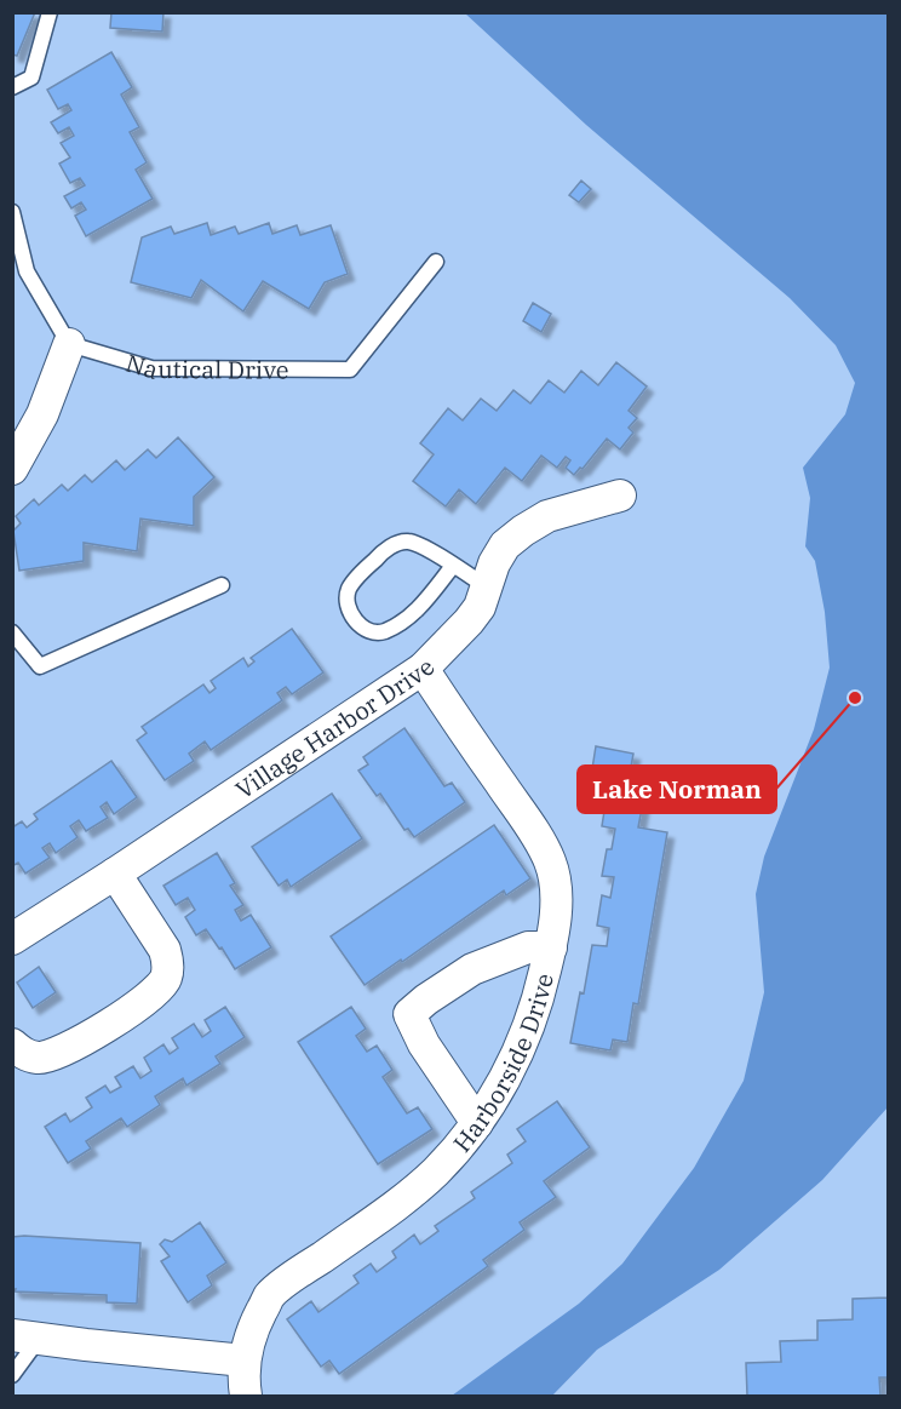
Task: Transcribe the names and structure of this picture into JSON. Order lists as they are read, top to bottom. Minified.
{"streets":{"street":["Village Harbor Drive","Harborside Drive"],"lane":["Nautical Drive"]},"crossings":[["Village Harbor Drive","Harborside Drive"]],"places":["Lake Norman"]}
